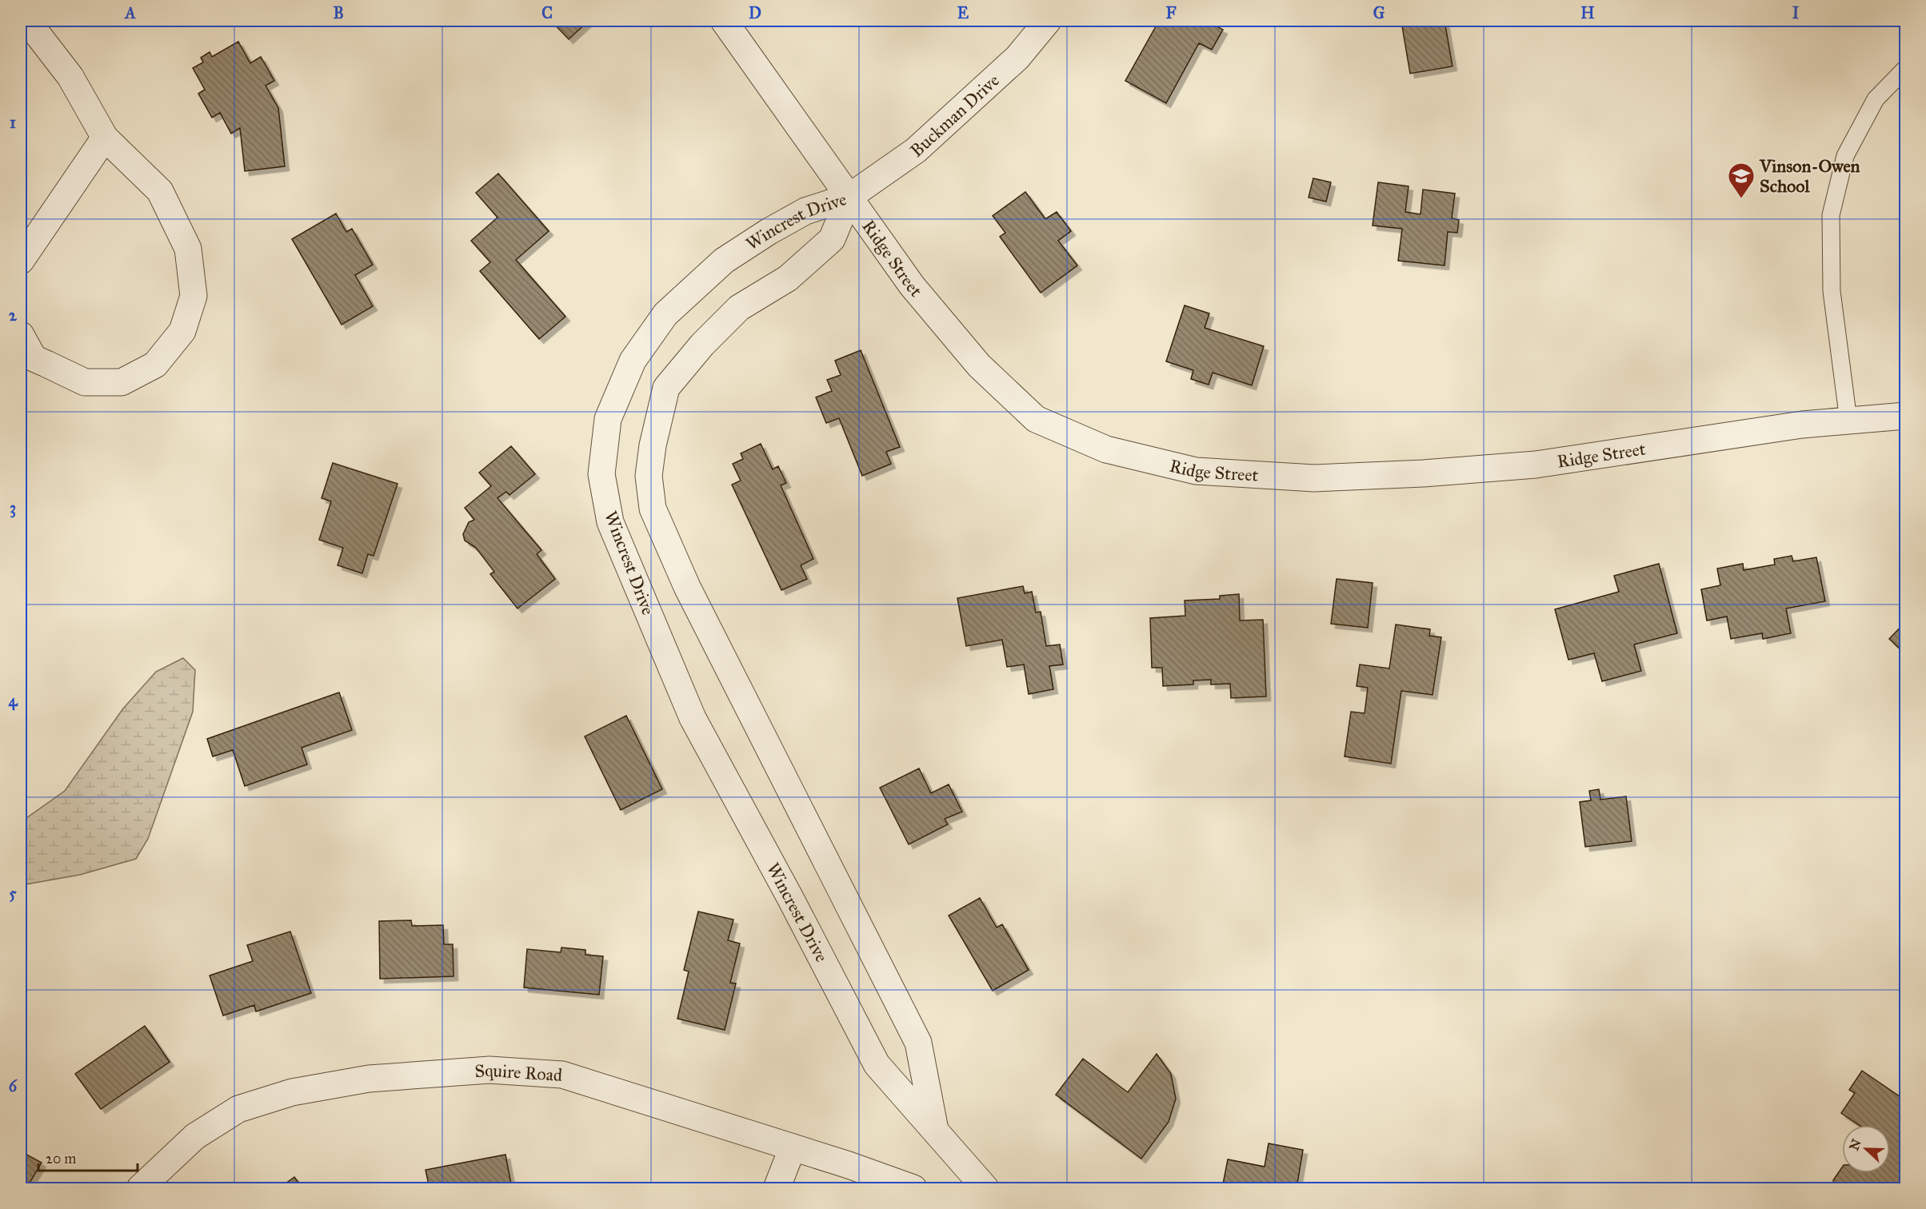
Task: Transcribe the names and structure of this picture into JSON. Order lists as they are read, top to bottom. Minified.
{"streets":{"street":["Buckman Drive","Wincrest Drive","Ridge Street","Squire Road"]},"crossings":[["Buckman Drive","Wincrest Drive"],["Buckman Drive","Ridge Street"],["Wincrest Drive","Ridge Street"]],"places":{"school or university":["Vinson-Owen School"]},"scale_bar":"20 m","north":"left","grid":{"columns":["A","B","C","D","E","F","G","H","I"],"rows":["1","2","3","4","5","6"]}}
